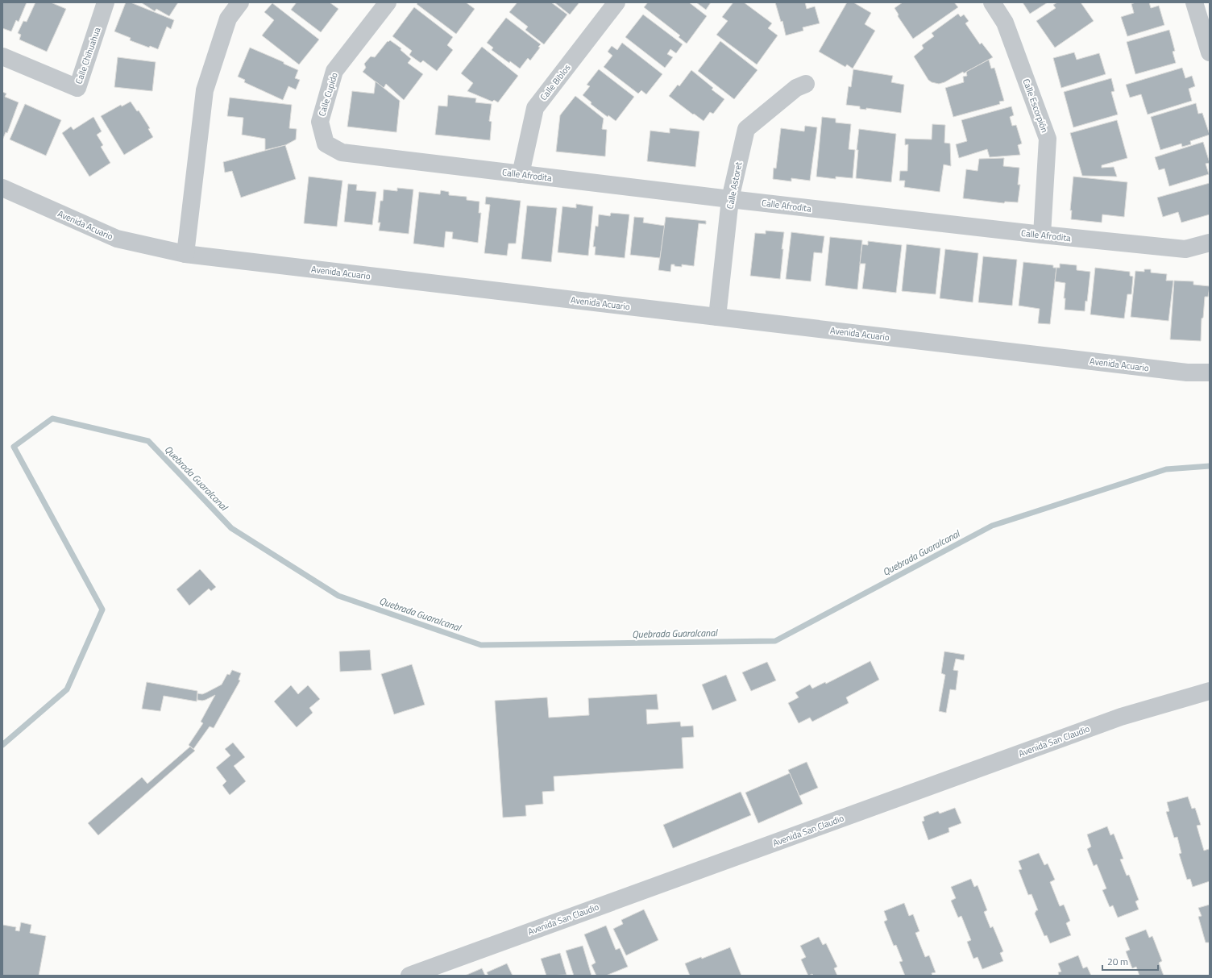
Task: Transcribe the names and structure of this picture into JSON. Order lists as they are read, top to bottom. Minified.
{"streets":{"street":["Calle Chihuahua","Calle Biblos","Calle Cupido","Calle Escorpión","Calle Afrodita","Calle Astoret","Avenida Acuario","Avenida San Claudio"]},"crossings":[["Calle Biblos","Calle Afrodita"],["Calle Cupido","Calle Afrodita"],["Calle Escorpión","Calle Afrodita"],["Calle Afrodita","Calle Astoret"],["Calle Astoret","Avenida Acuario"]],"water":["Quebrada Guaralcanal"],"scale_bar":"20 m"}
